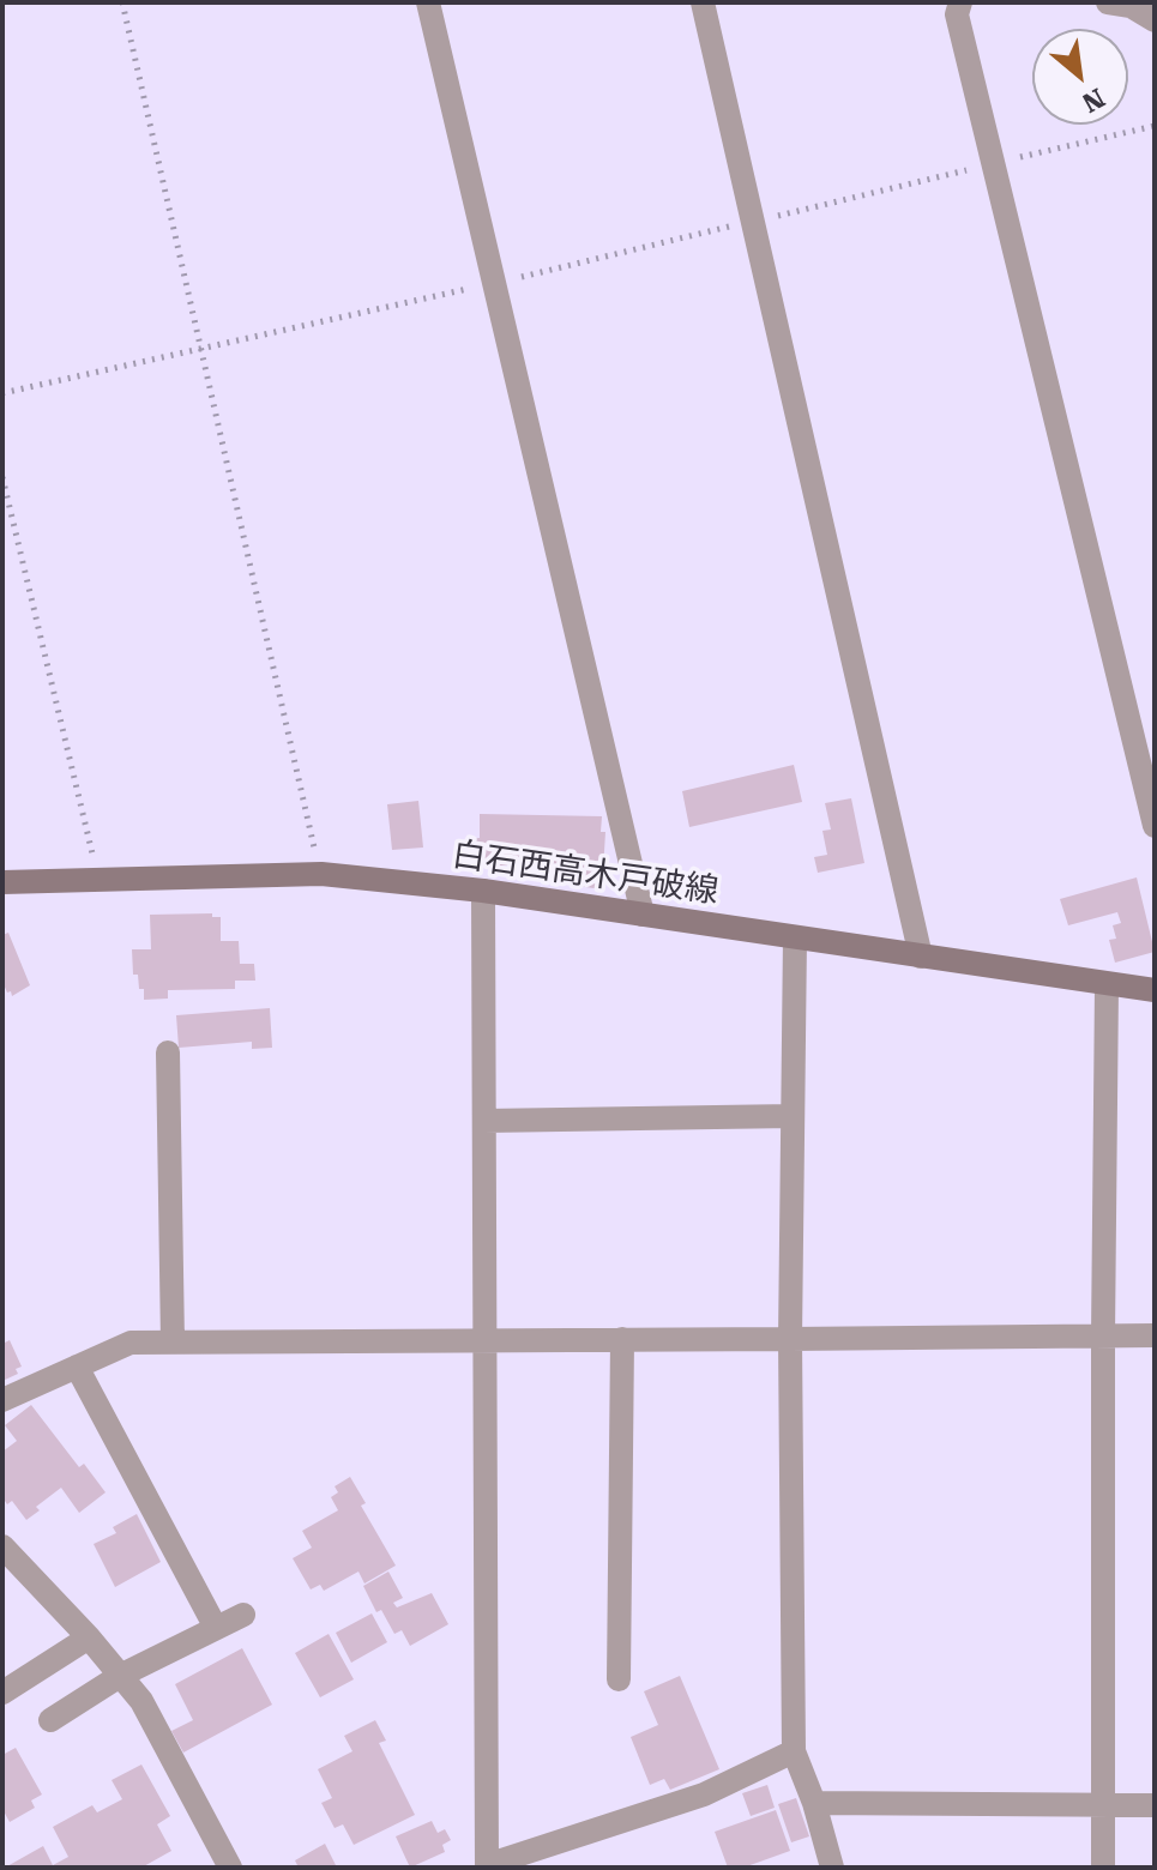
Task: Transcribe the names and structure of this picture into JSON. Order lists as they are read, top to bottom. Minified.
{"streets":{"main road":["白石西高木戸破線"]},"north":"bottom right"}
